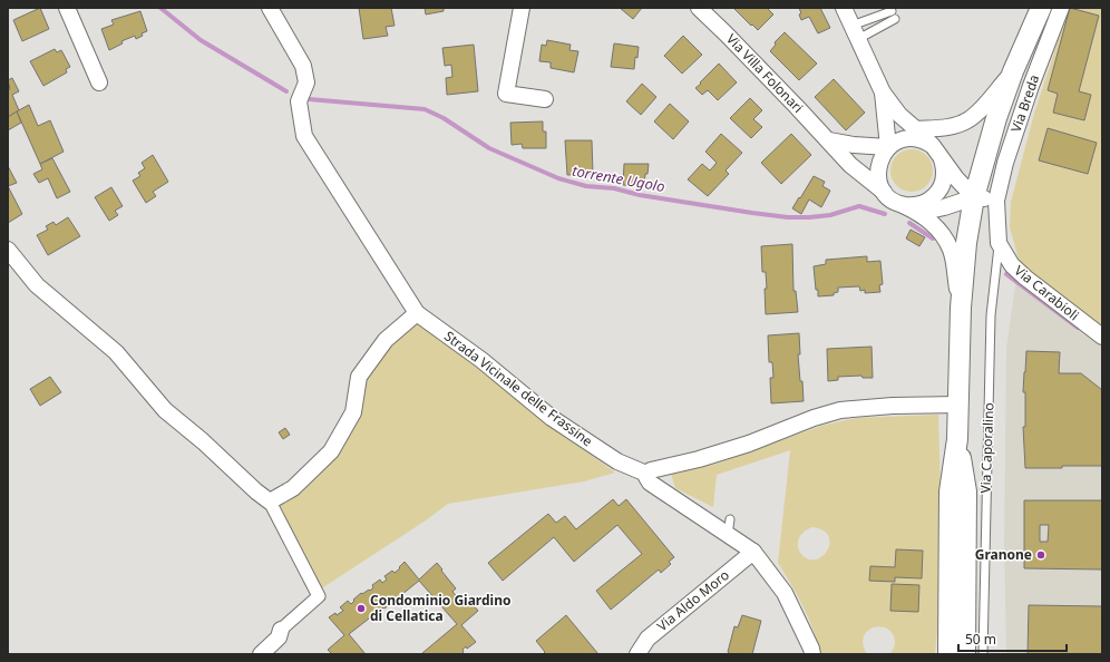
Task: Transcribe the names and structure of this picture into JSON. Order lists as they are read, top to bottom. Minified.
{"streets":{"street":["Via Villa Folonari","Via Breda","Via Carabioli","Strada Vicinale delle Frassine","Via Caporalino","Via Aldo Moro"]},"crossings":[["Via Breda","Via Carabioli"],["Via Breda","Via Caporalino"],["Via Carabioli","Via Caporalino"]],"water":["torrente Ugolo"],"places":["Granone","Condominio Giardino di Cellatica"],"scale_bar":"50 m"}
